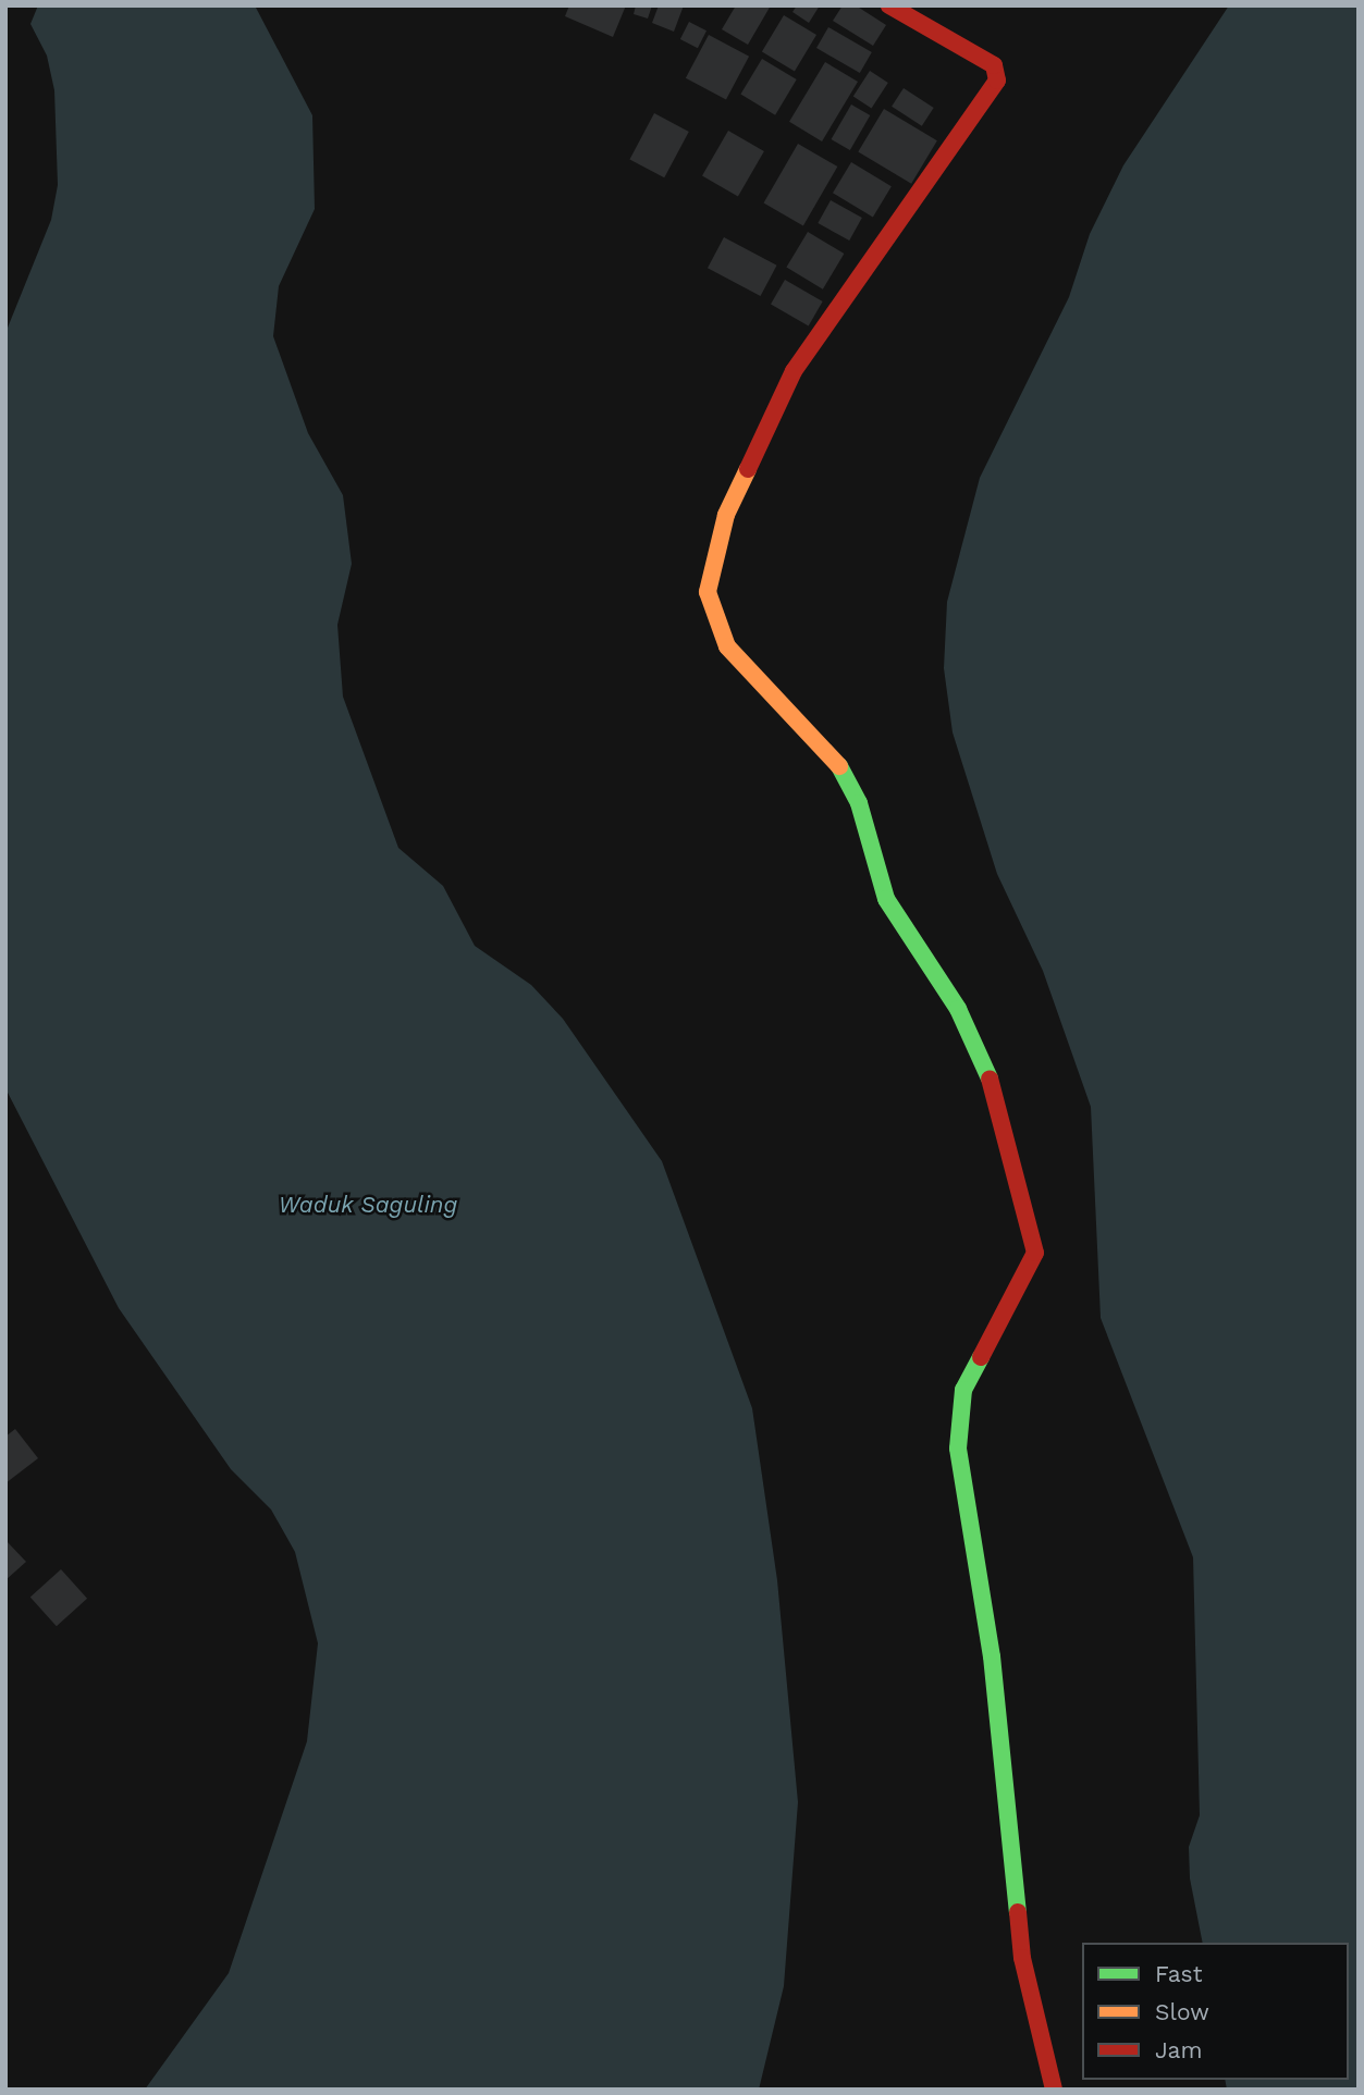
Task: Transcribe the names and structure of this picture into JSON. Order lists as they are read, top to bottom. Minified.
{"water":["Waduk Saguling"],"legend":["Fast","Slow","Jam"]}
